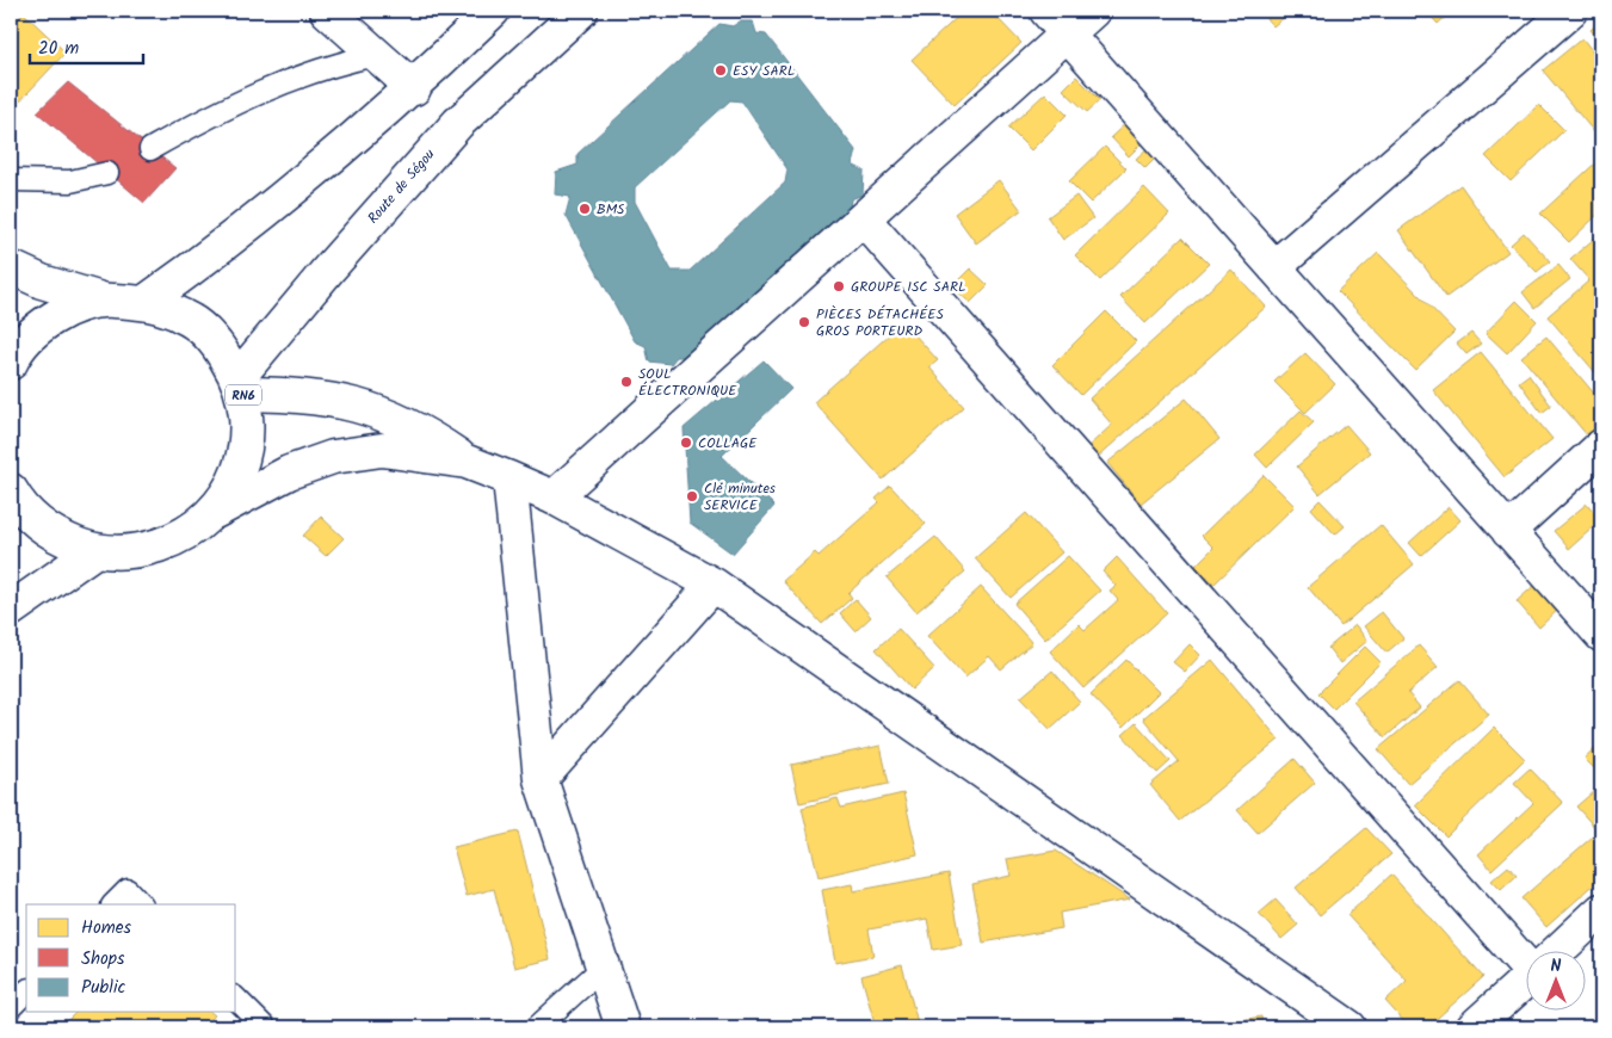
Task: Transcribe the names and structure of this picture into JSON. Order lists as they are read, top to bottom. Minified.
{"streets":{"main road":["Route de Ségou","RN6"]},"crossings":[["Route de Ségou","RN6"]],"places":["ESY SARL","BMS","GROUPE ISC SARL","PIÈCES DÉTACHÉES GROS PORTEURD","SOUL ÉLECTRONIQUE","COLLAGE","Clé minutes SERVICE"],"legend":["Homes","Shops","Public"],"scale_bar":"20 m","north":"top"}
